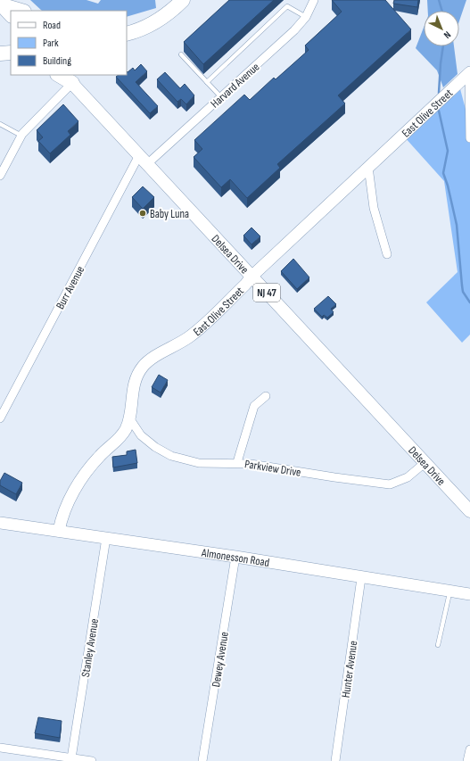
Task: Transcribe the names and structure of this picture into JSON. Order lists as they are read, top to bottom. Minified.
{"streets":{"main road":["Delsea Drive","NJ 47"],"street":["Harvard Avenue","East Olive Street","Burr Avenue","Parkview Drive","Almonesson Road","Stanley Avenue","Dewey Avenue","Hunter Avenue"]},"crossings":[["Harvard Avenue","Delsea Drive"],["Harvard Avenue","Burr Avenue"],["East Olive Street","Delsea Drive"],["East Olive Street","Parkview Drive"],["East Olive Street","Almonesson Road"],["Delsea Drive","Burr Avenue"],["Delsea Drive","Parkview Drive"],["Almonesson Road","Stanley Avenue"],["Almonesson Road","Dewey Avenue"],["Almonesson Road","Hunter Avenue"]],"places":["Baby Luna"],"legend":["Road","Park","Building"],"north":"bottom right"}
